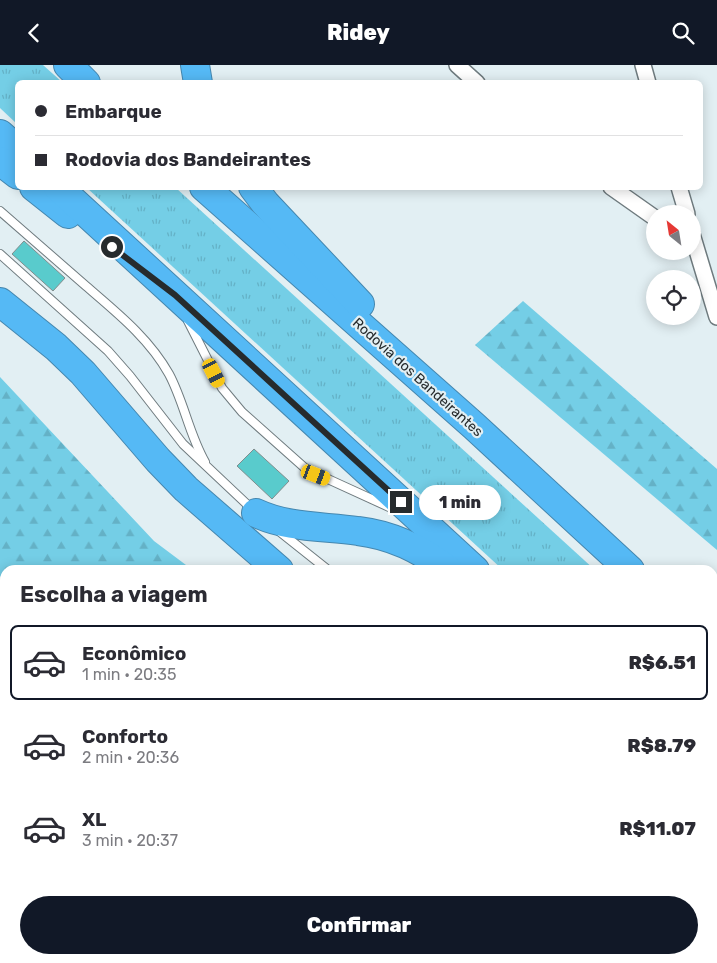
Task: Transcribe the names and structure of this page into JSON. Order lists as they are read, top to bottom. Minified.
{"streets":{"highway":["Rodovia dos Bandeirantes"]},"north":"top left","page":{"header":"Ridey","banner":["Embarque","Rodovia dos Bandeirantes"],"bubble":"1 min","heading":"Escolha a viagem","list":[{"name":"Econômico","note":"1 min · 20:35","value":"R$6.51"},{"name":"Conforto","note":"2 min · 20:36","value":"R$8.79"},{"name":"XL","note":"3 min · 20:37","value":"R$11.07"}],"buttons":"Confirmar"}}
